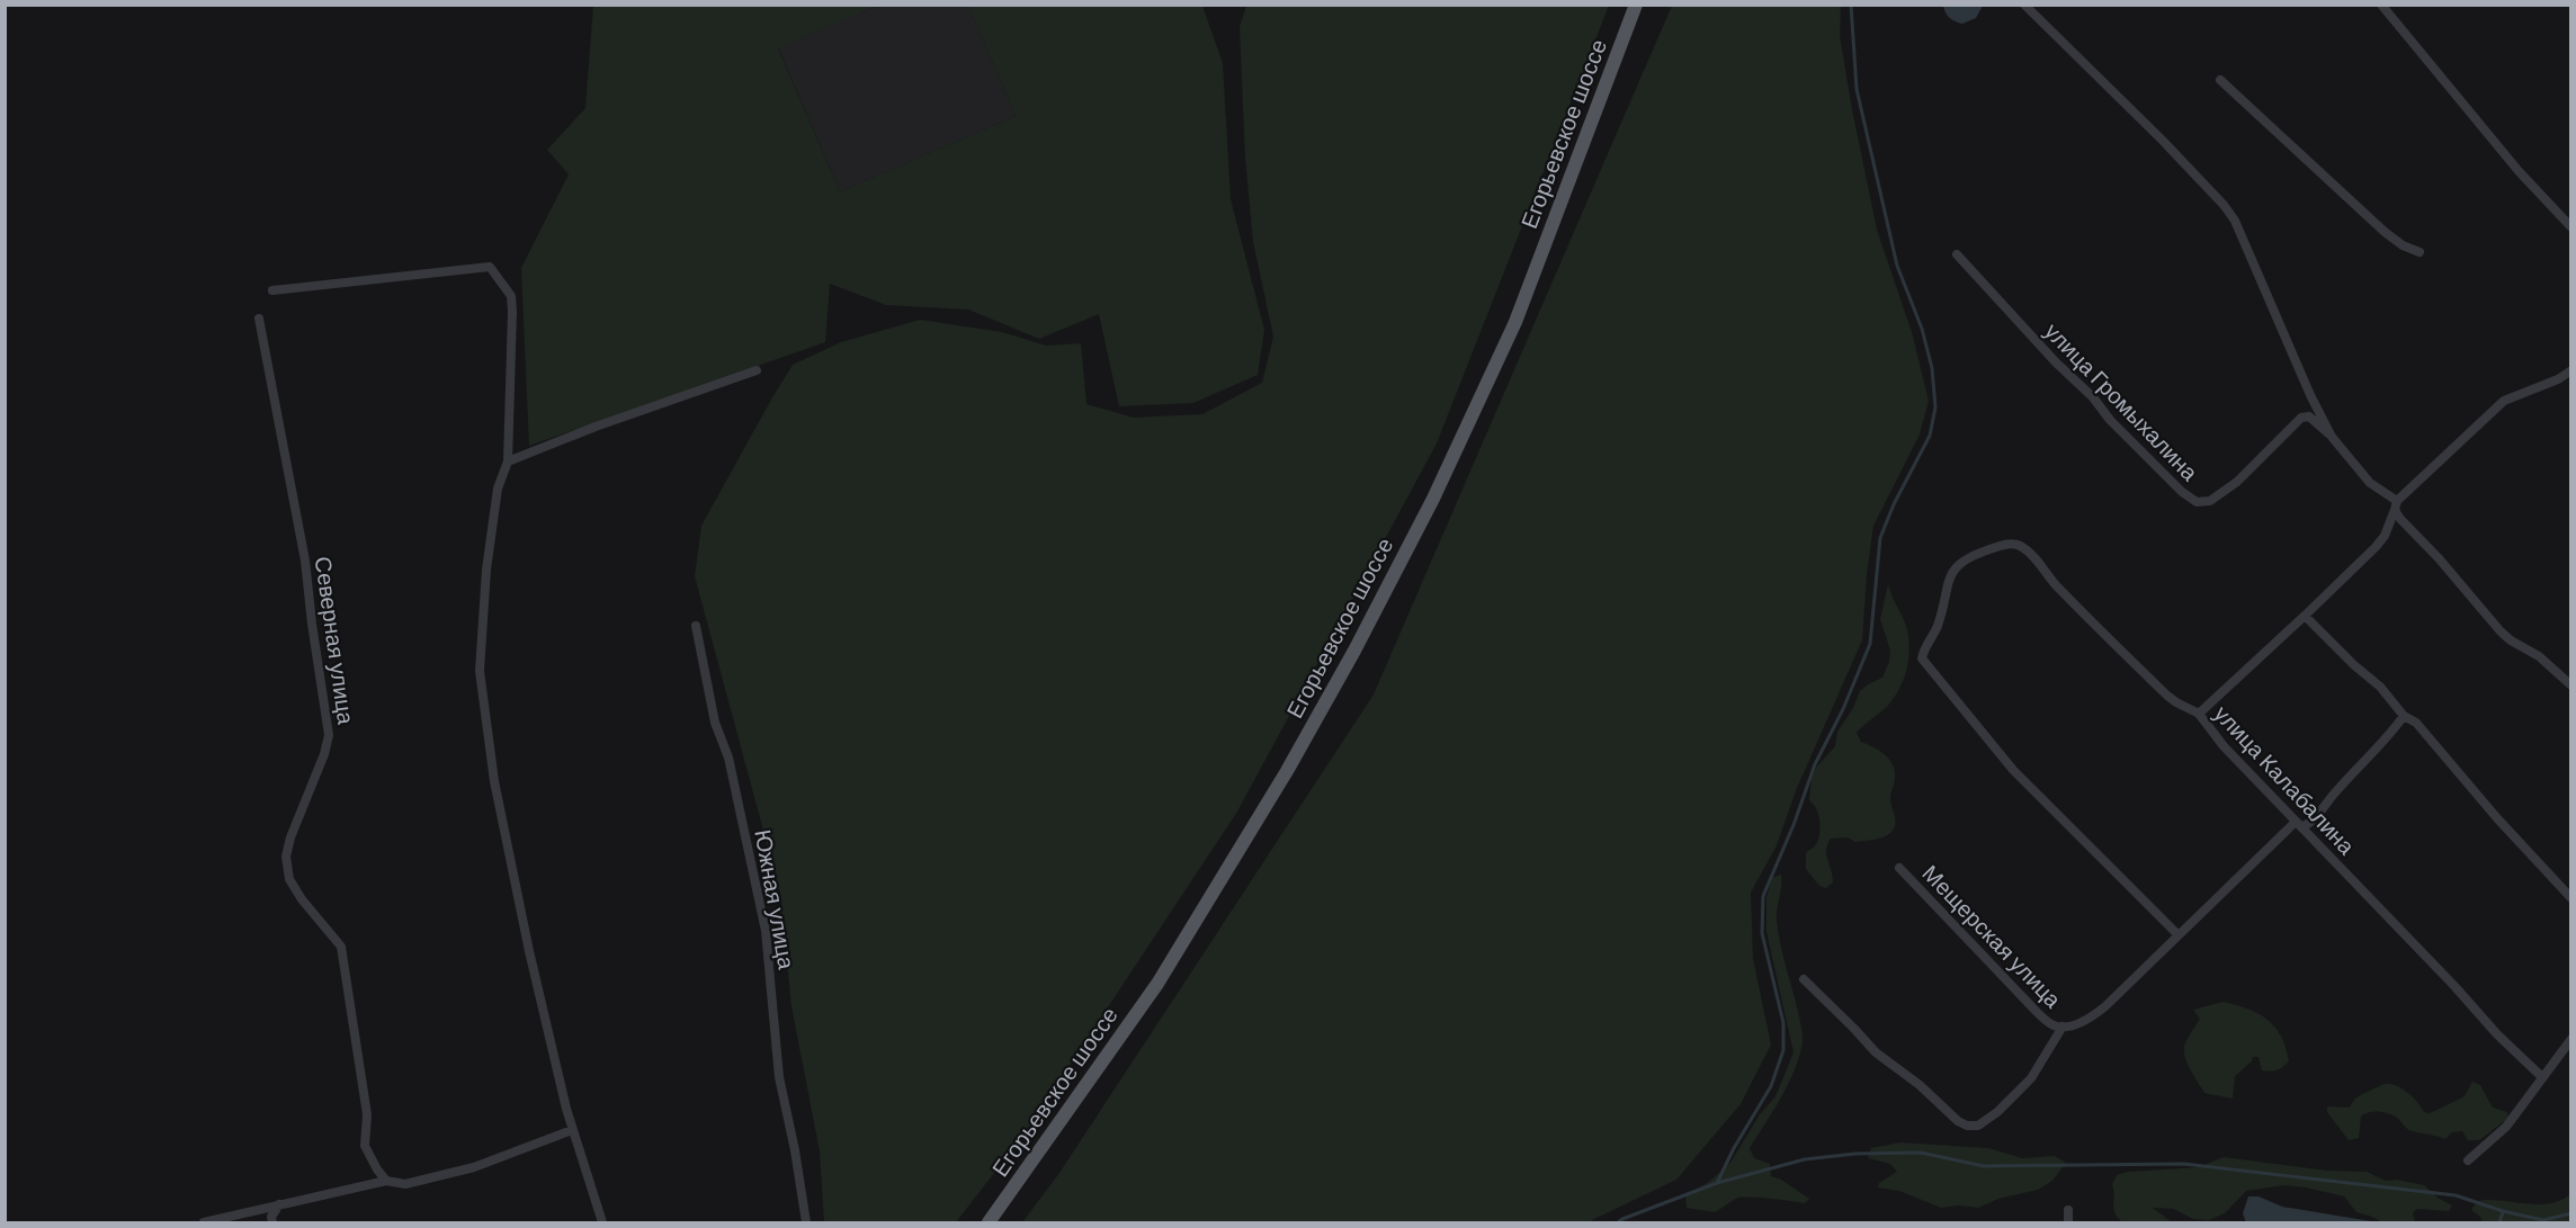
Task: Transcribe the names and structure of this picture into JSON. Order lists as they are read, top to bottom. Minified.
{"streets":{"main road":["Егорьевское шоссе"],"street":["улица Громыхалина","Северная улица","улица Калабалина","Южная улица","Мещерская улица"]}}
